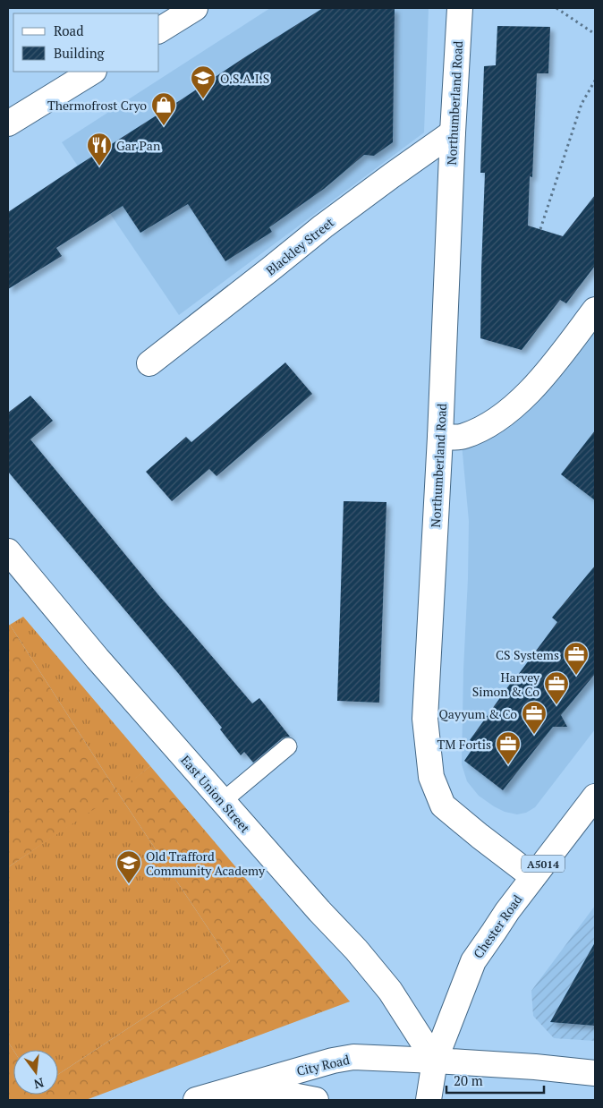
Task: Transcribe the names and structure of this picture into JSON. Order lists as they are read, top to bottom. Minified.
{"streets":{"street":["Northumberland Road","Blackley Street","East Union Street","A5014","Chester Road","City Road"]},"crossings":[["Northumberland Road","Blackley Street"],["Northumberland Road","Chester Road"],["East Union Street","Chester Road"],["East Union Street","City Road"],["Chester Road","City Road"]],"places":{"school or university":["O.S.A.I.S","Old Trafford Community Academy"],"shop":["Thermofrost Cryo"],"restaurant":["Gar Pan"],"office":["CS Systems","Harvey Simon & Co","Qayyum & Co","TM Fortis"]},"legend":["Road","Building"],"scale_bar":"20 m","north":"bottom"}
